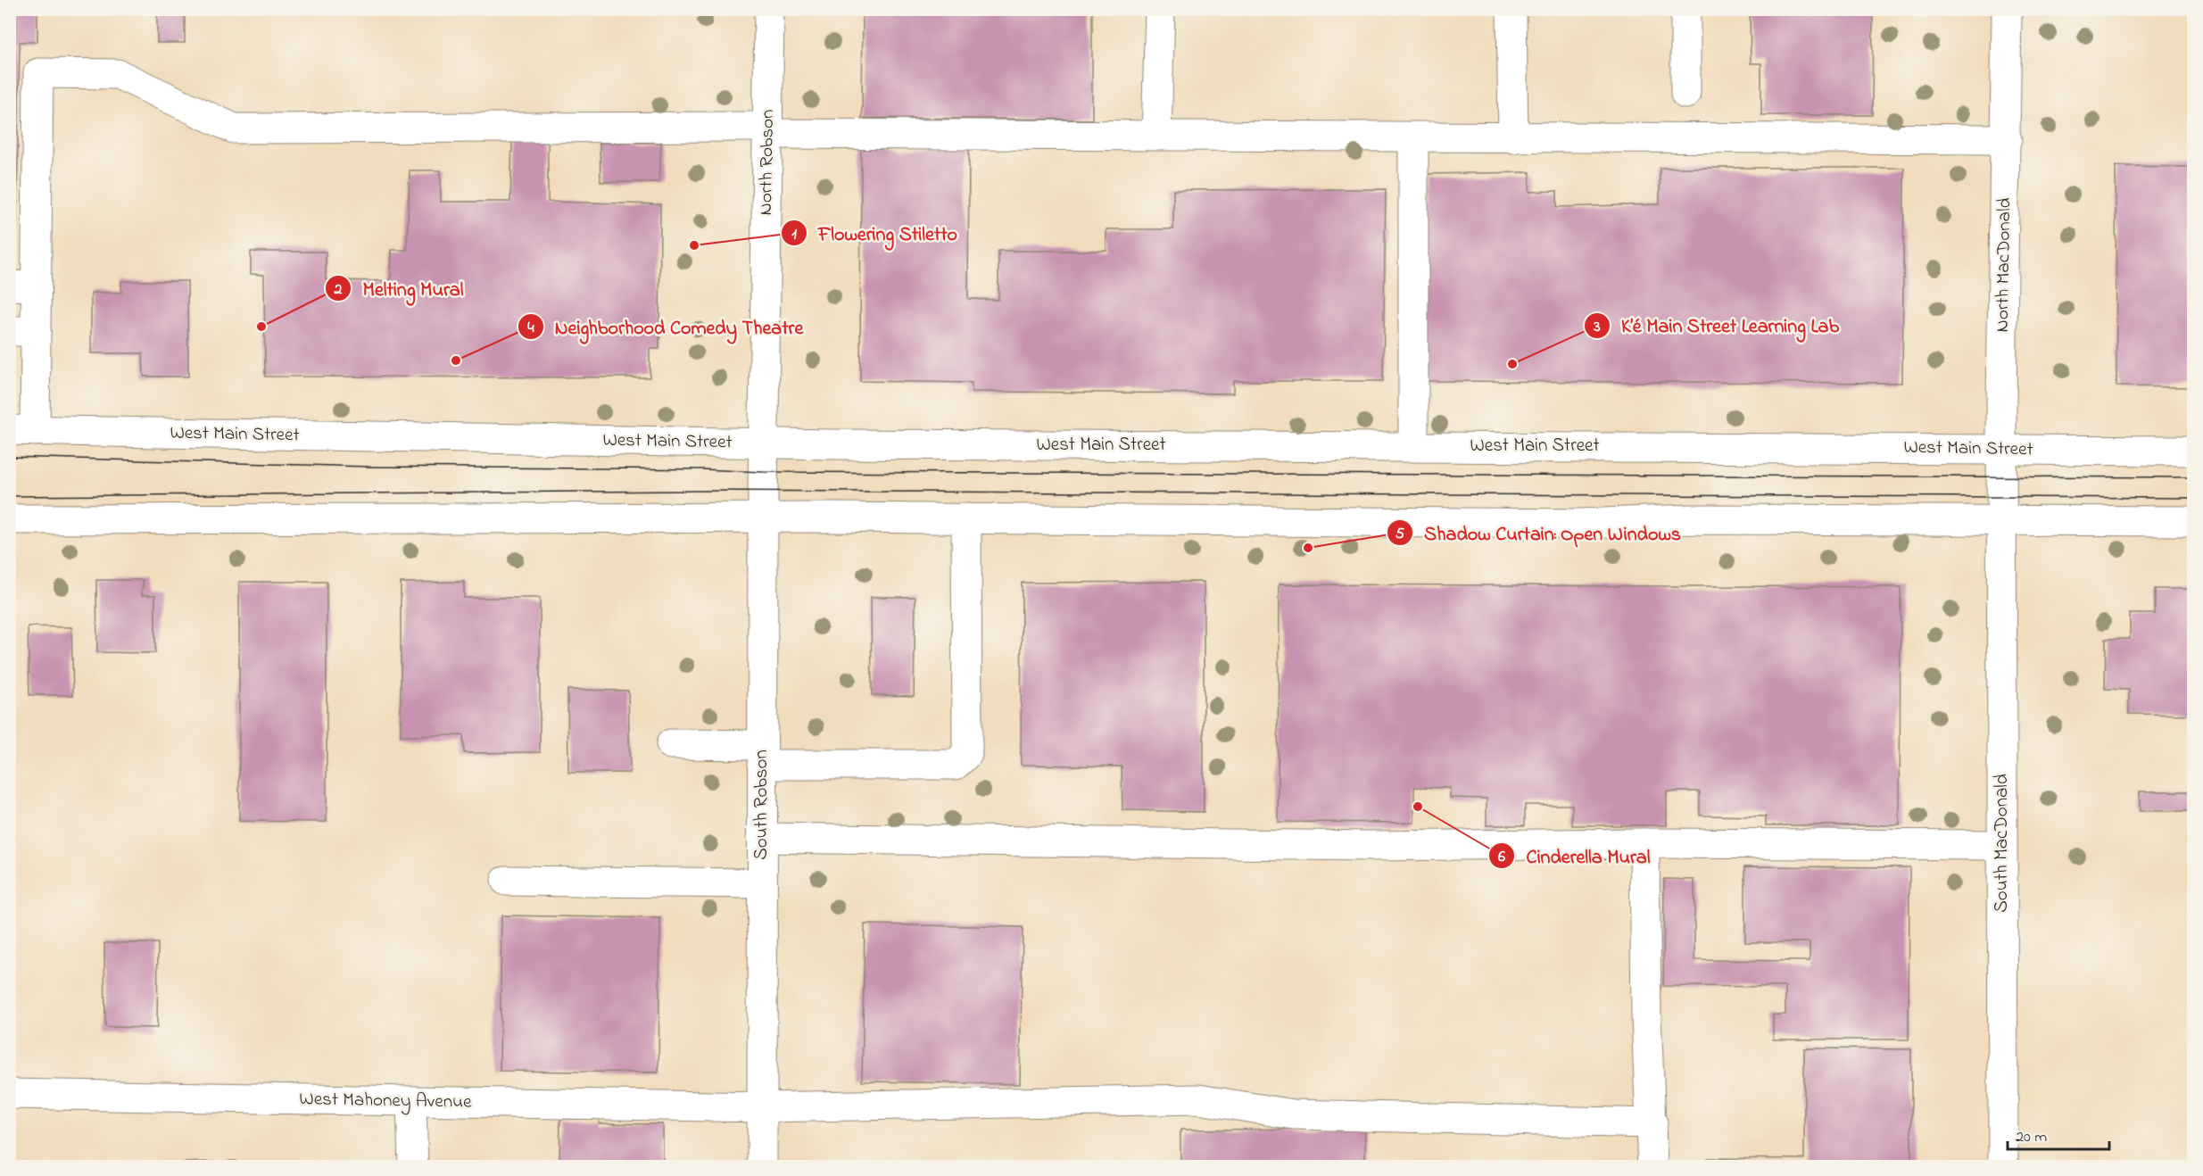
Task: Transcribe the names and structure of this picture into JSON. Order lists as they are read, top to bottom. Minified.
{"streets":{"main road":["North Robson","North MacDonald","West Main Street","South Robson","South MacDonald","West Mahoney Avenue"]},"crossings":[["North Robson","West Main Street"],["North Robson","South Robson"],["North MacDonald","West Main Street"],["North MacDonald","South MacDonald"],["West Main Street","South Robson"],["South Robson","West Mahoney Avenue"]],"places":["Flowering Stiletto","Melting Mural","Neighborhood Comedy Theatre","K’é Main Street Learning Lab","Shadow Curtain: Open Windows","Cinderella Mural"],"scale_bar":"20 m"}
